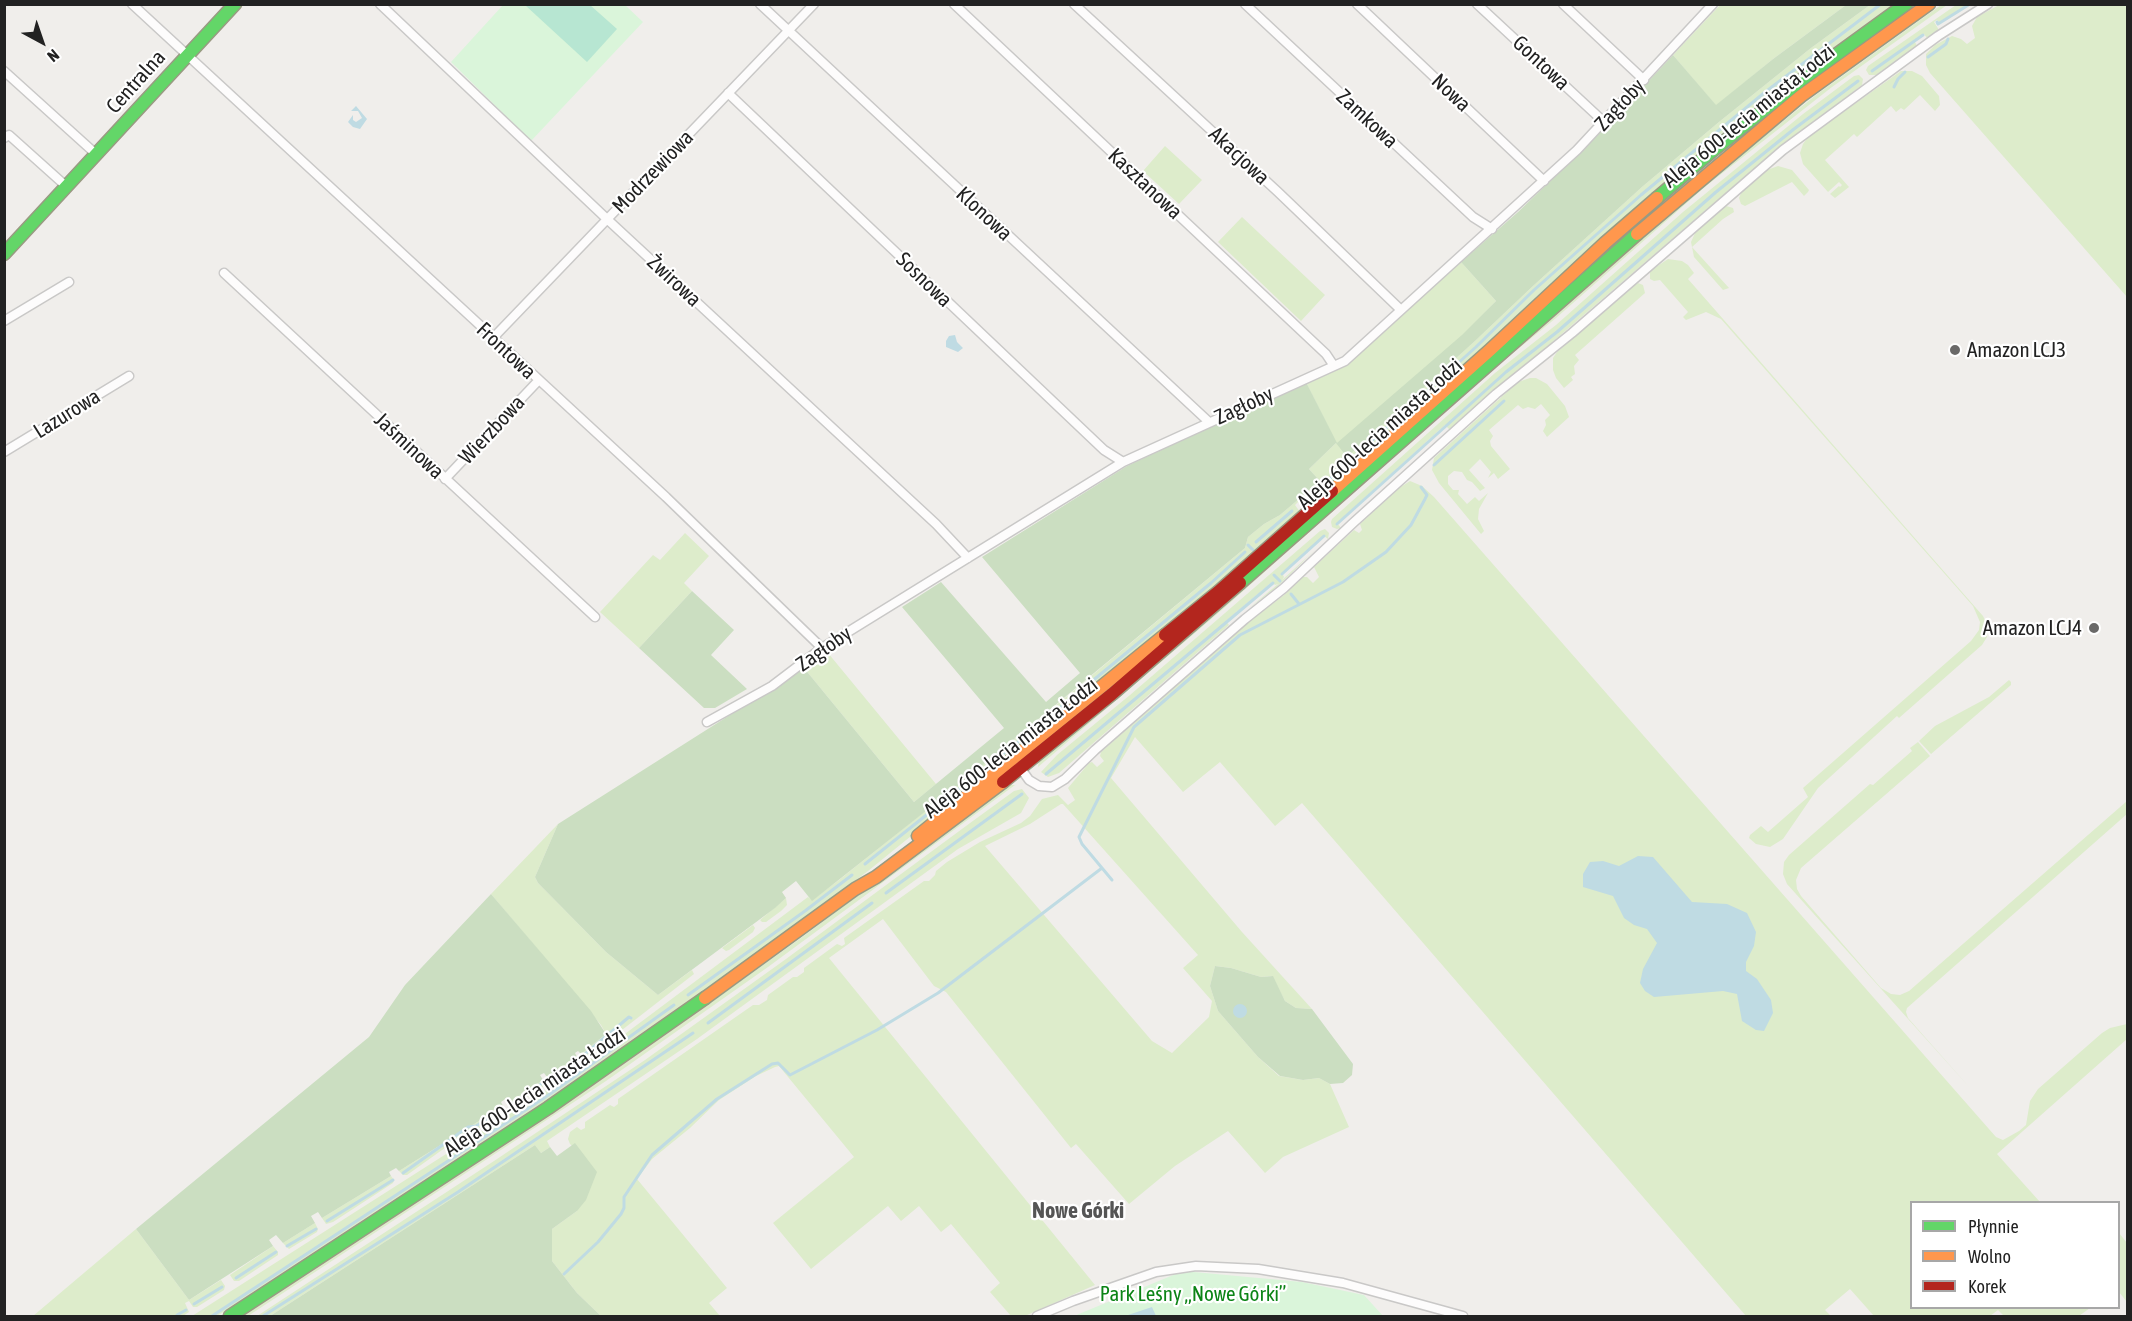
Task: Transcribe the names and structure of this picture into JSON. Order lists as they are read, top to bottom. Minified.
{"streets":{"main road":["Centralna","Aleja 600-lecia miasta Łodzi"],"street":["Gontowa","Nowa","Zagłoby","Zamkowa","Akacjowa","Modrzewiowa","Kasztanowa","Klonowa","Sosnowa","Żwirowa","Frontowa","Lazurowa","Wierzbowa","Jaśminowa"]},"crossings":[["Gontowa","Zagłoby"],["Centralna","Frontowa"],["Nowa","Zagłoby"],["Zagłoby","Zamkowa"],["Zagłoby","Akacjowa"],["Zagłoby","Kasztanowa"],["Zagłoby","Klonowa"],["Zagłoby","Sosnowa"],["Zagłoby","Żwirowa"],["Zagłoby","Frontowa"],["Modrzewiowa","Klonowa"],["Modrzewiowa","Sosnowa"],["Modrzewiowa","Żwirowa"],["Modrzewiowa","Frontowa"],["Frontowa","Wierzbowa"],["Wierzbowa","Jaśminowa"]],"districts":["Nowe Górki"],"parks":["Park Leśny „Nowe Górki”"],"places":["Amazon LCJ3","Amazon LCJ4"],"legend":["Płynnie","Wolno","Korek"],"north":"bottom right"}
